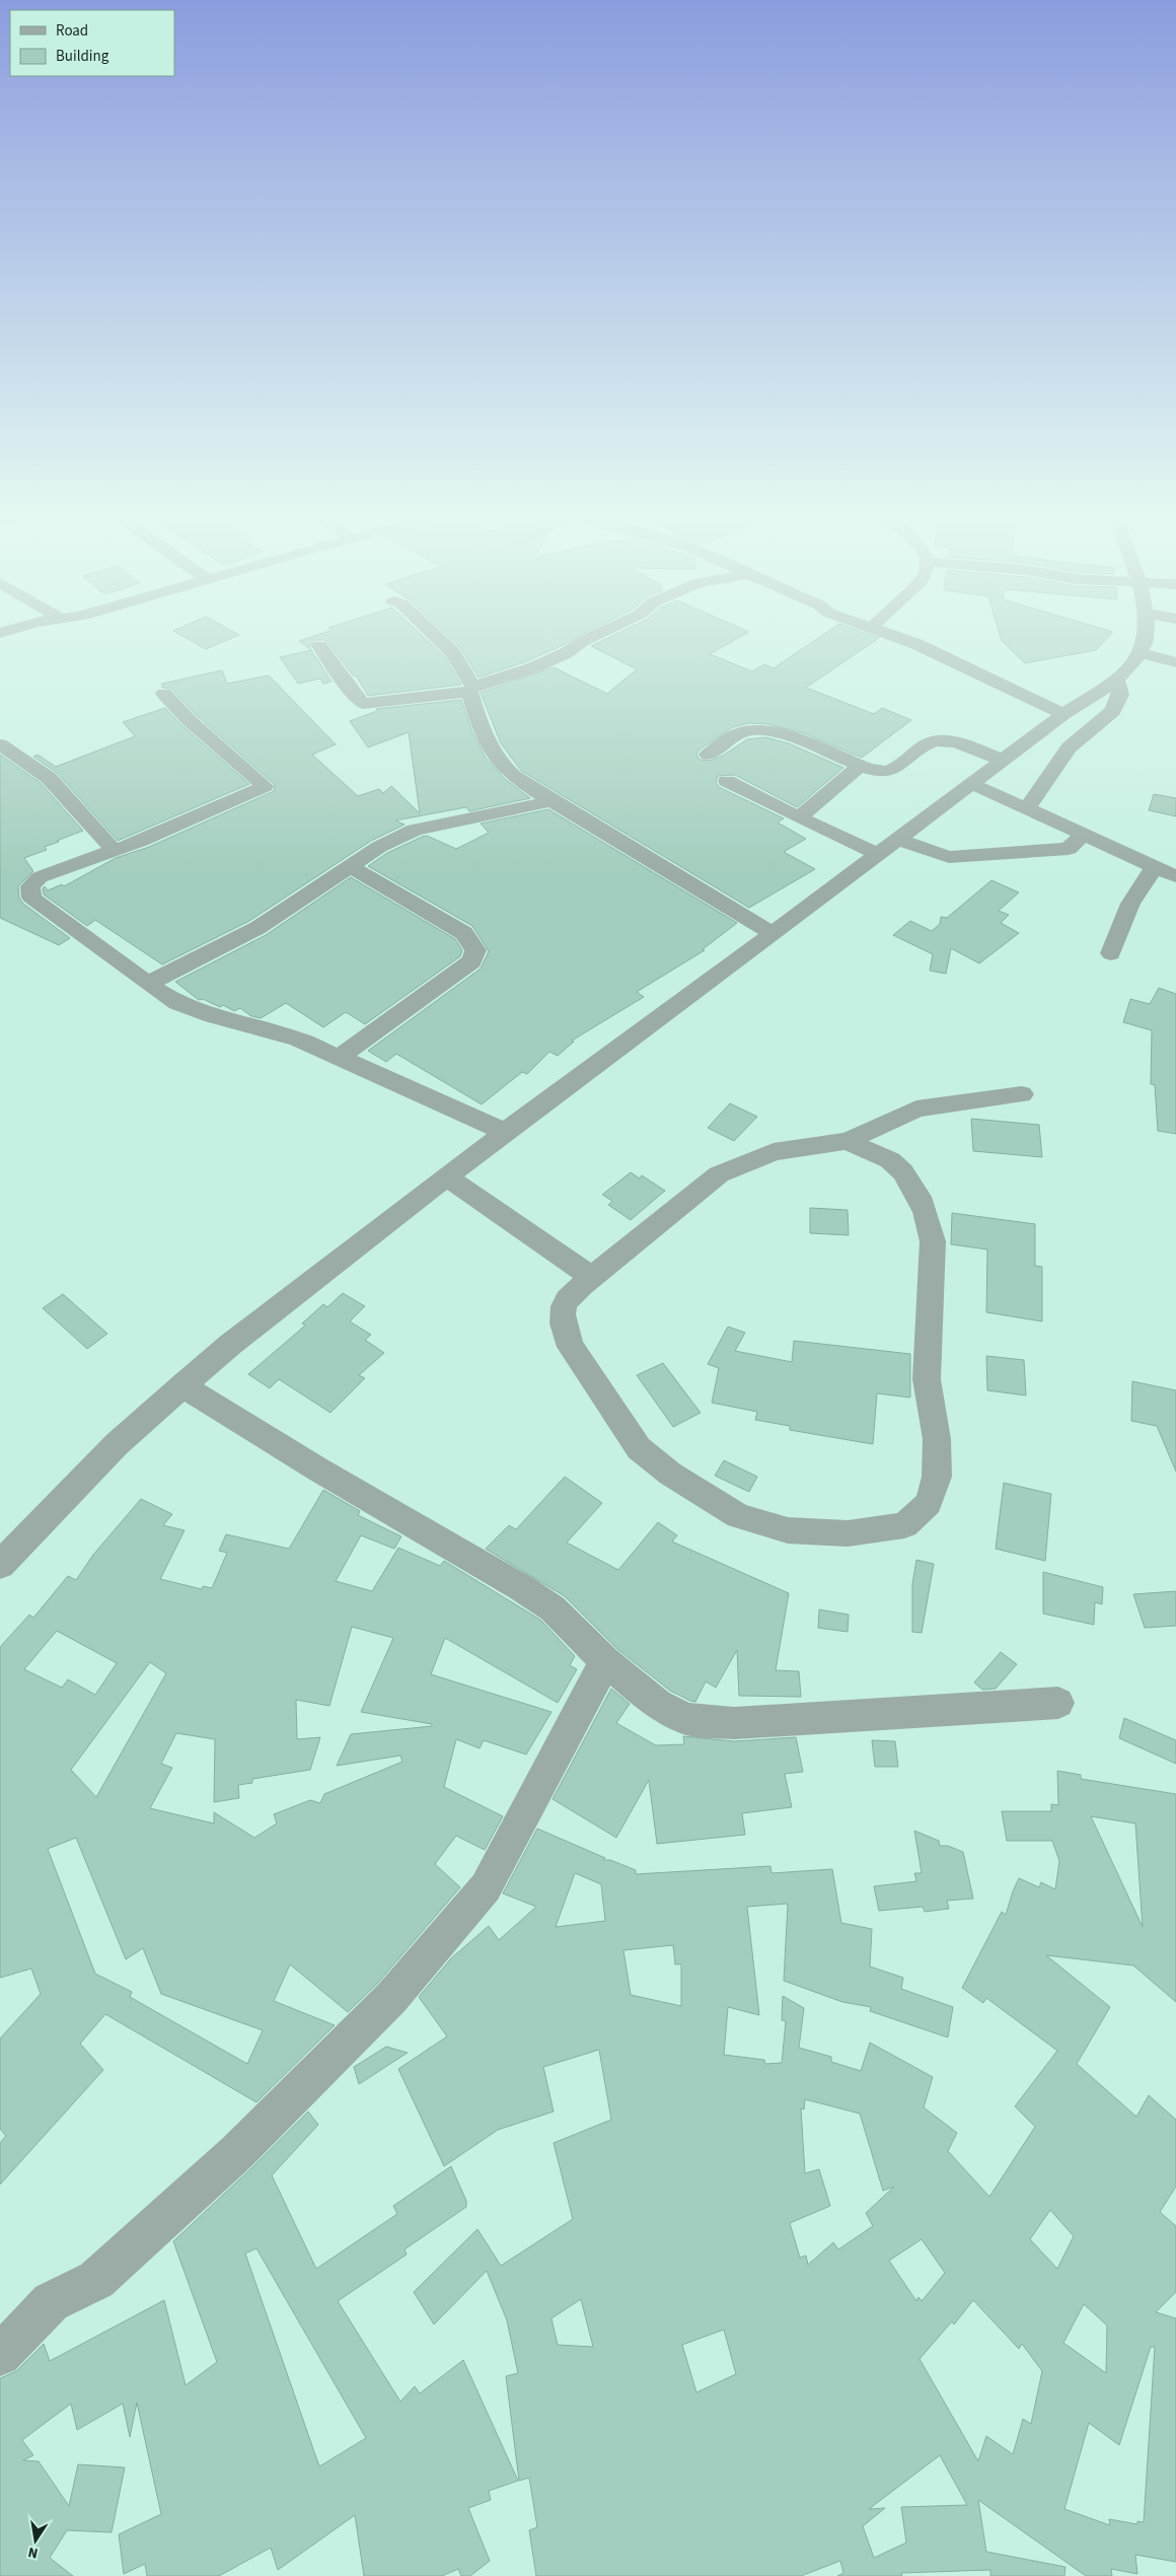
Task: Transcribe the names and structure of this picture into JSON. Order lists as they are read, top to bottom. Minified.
{"legend":["Road","Building"],"north":"bottom"}
